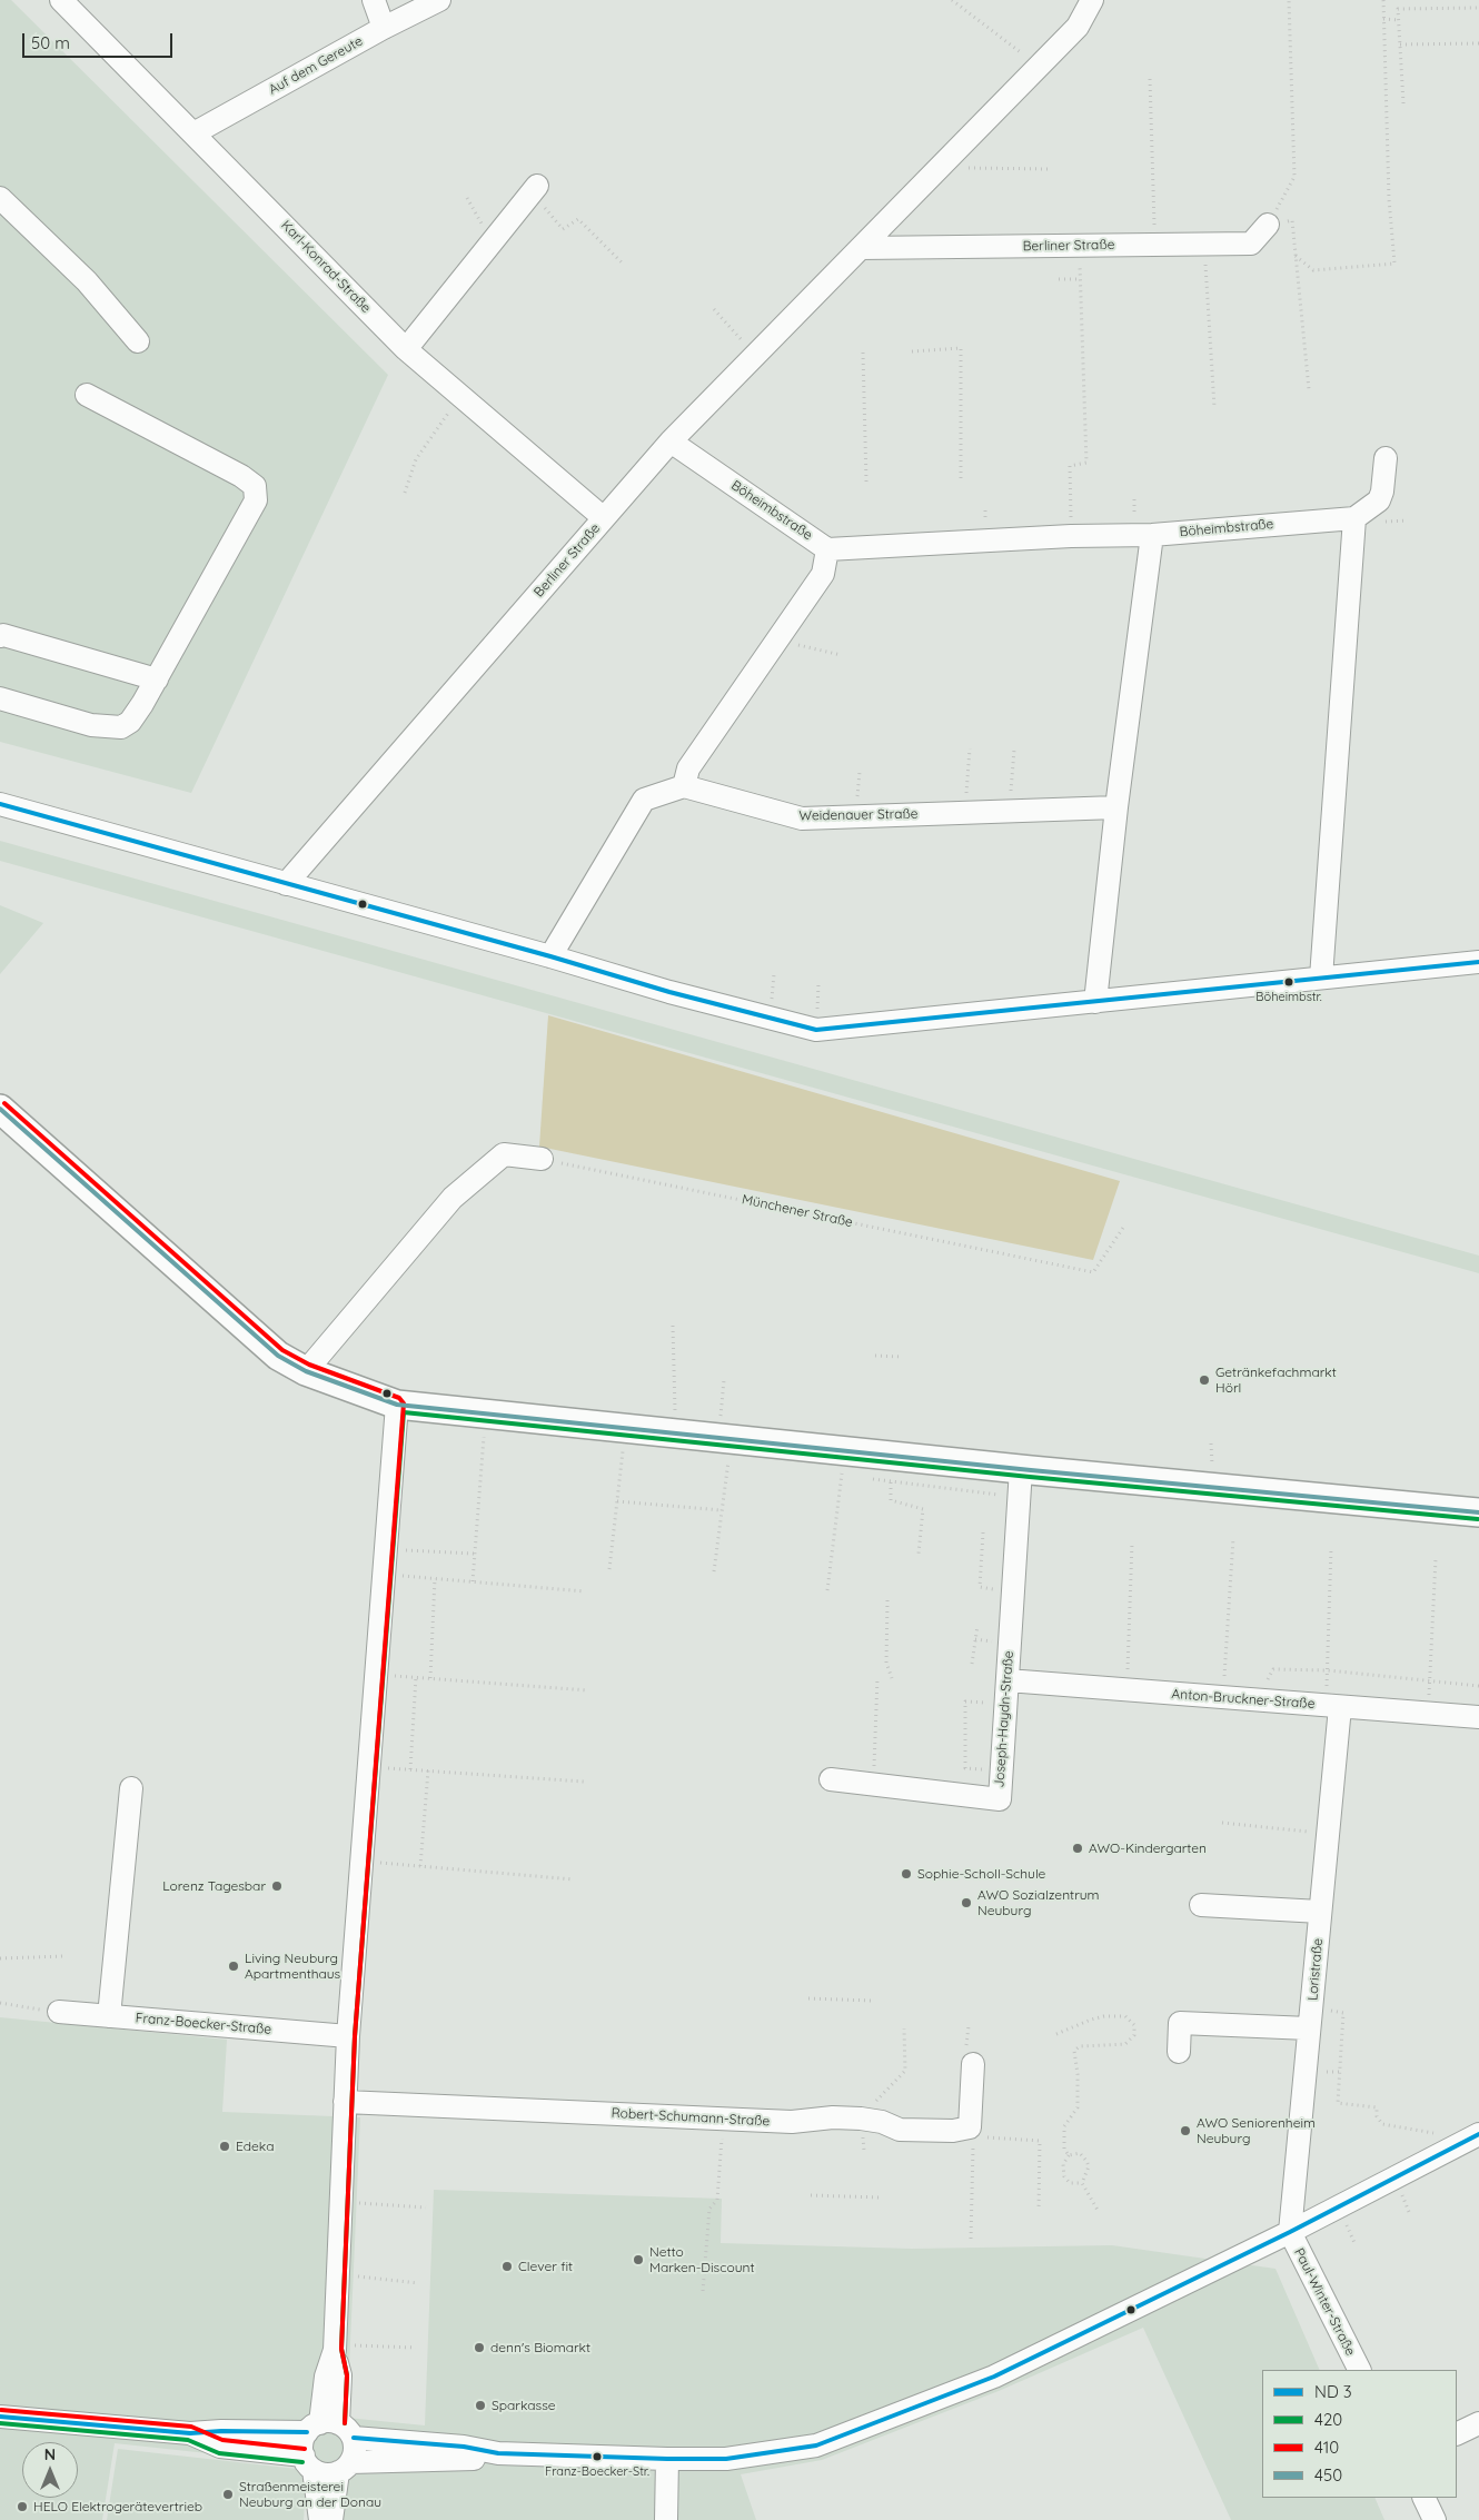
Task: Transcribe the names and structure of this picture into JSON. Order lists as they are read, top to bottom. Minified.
{"streets":{"street":["Auf dem Gereute","Berliner Straße","Karl-Konrad-Straße","Böheimbstraße","Weidenauer Straße","Anton-Bruckner-Straße","Joseph-Haydn-Straße","Loristraße","Franz-Boecker-Straße","Robert-Schumann-Straße","Paul-Winter-Straße"],"path":["Münchener Straße"]},"crossings":[["Auf dem Gereute","Karl-Konrad-Straße"],["Berliner Straße","Karl-Konrad-Straße"],["Berliner Straße","Böheimbstraße"],["Anton-Bruckner-Straße","Joseph-Haydn-Straße"],["Anton-Bruckner-Straße","Loristraße"],["Loristraße","Paul-Winter-Straße"]],"places":["Böheimbstr.","Getränkefachmarkt Hörl","AWO-Kindergarten","Sophie-Scholl-Schule","Lorenz Tagesbar","AWO Sozialzentrum Neuburg","Living Neuburg Apartmenthaus","AWO Seniorenheim Neuburg","Edeka","Netto Marken-Discount","Clever fit","denn's Biomarkt","Sparkasse","Franz-Boecker-Str.","Straßenmeisterei Neuburg an der Donau","HELO Elektrogerätevertrieb"],"lines":["transit line 410","transit line 450","transit line 420"],"legend":["ND 3","420","410","450"],"scale_bar":"50 m","north":"top"}
